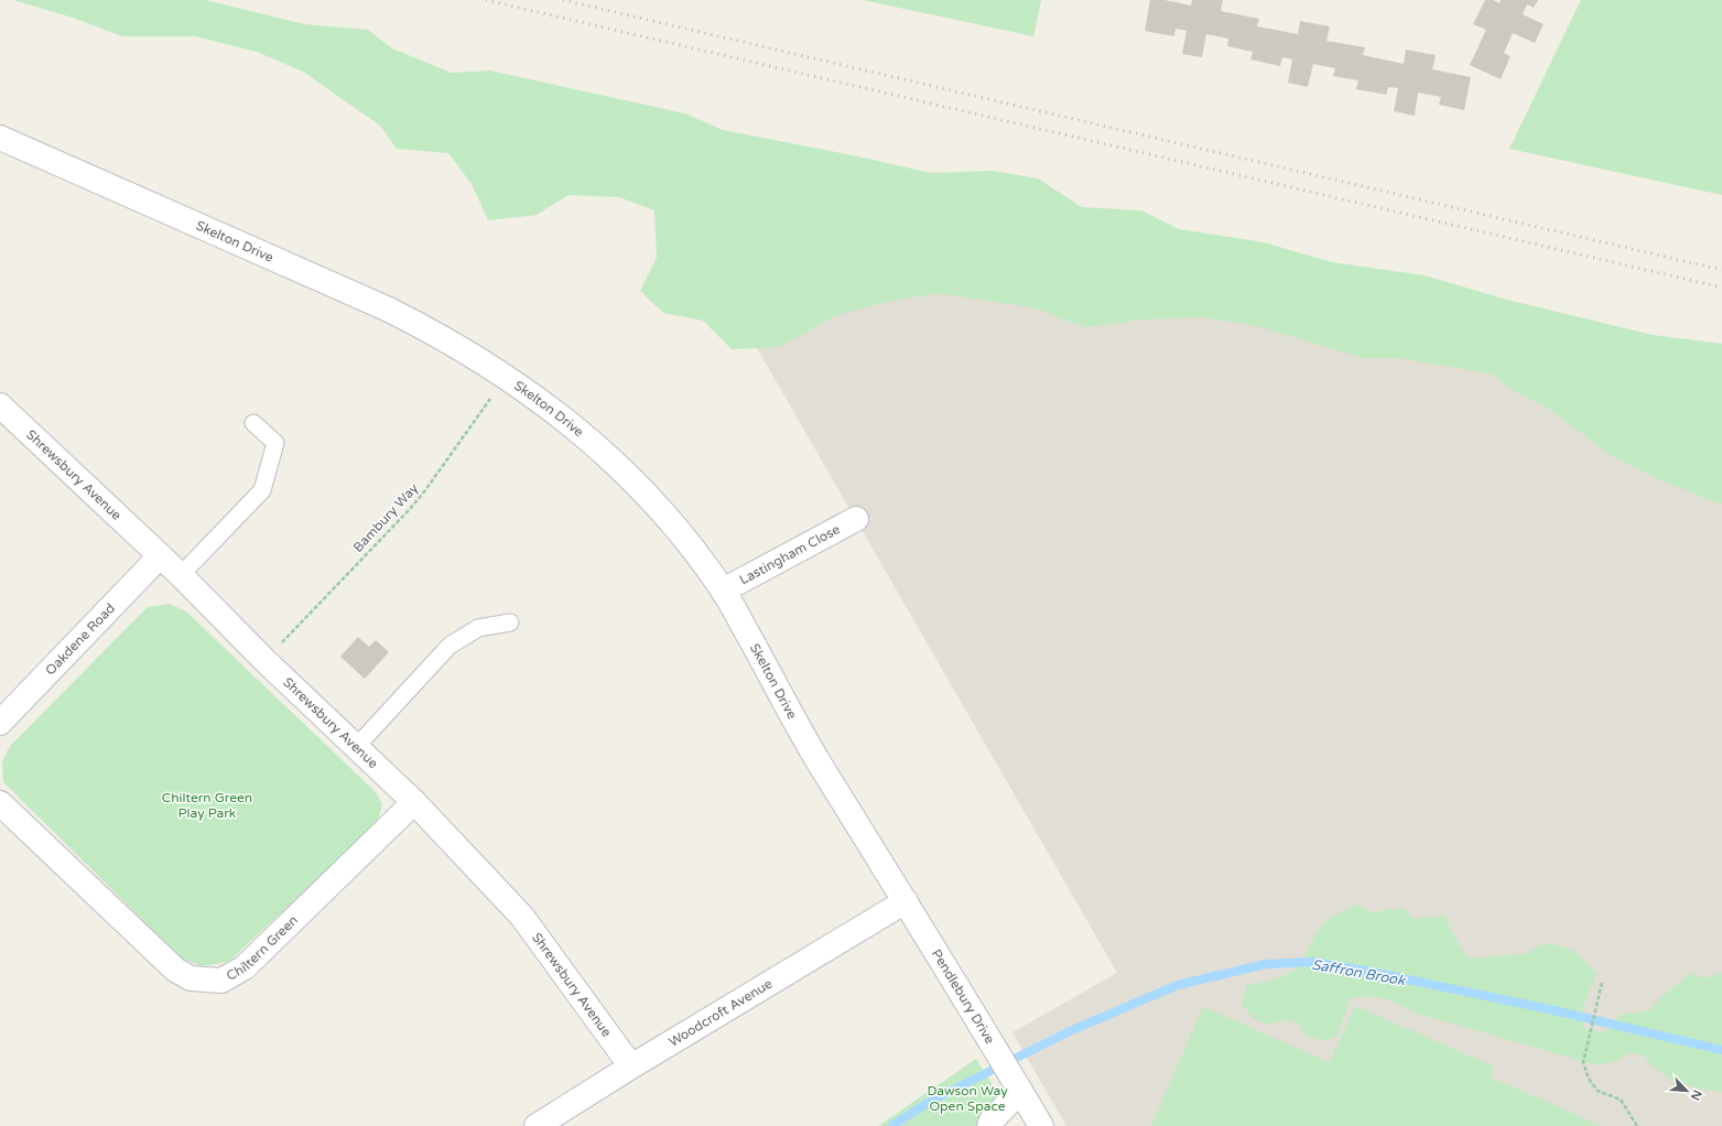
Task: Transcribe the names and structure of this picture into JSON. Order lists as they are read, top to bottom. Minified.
{"streets":{"street":["Skelton Drive","Shrewsbury Avenue","Lastingham Close","Oakdene Road","Chiltern Green","Pendlebury Drive","Woodcroft Avenue"],"path":["Bambury Way"]},"crossings":[["Skelton Drive","Bambury Way"],["Skelton Drive","Lastingham Close"],["Skelton Drive","Pendlebury Drive"],["Skelton Drive","Woodcroft Avenue"],["Shrewsbury Avenue","Bambury Way"],["Shrewsbury Avenue","Oakdene Road"],["Shrewsbury Avenue","Chiltern Green"],["Shrewsbury Avenue","Woodcroft Avenue"],["Pendlebury Drive","Woodcroft Avenue"]],"water":["Saffron Brook"],"parks":["Chiltern Green Play Park","Dawson Way Open Space"],"north":"bottom right"}
